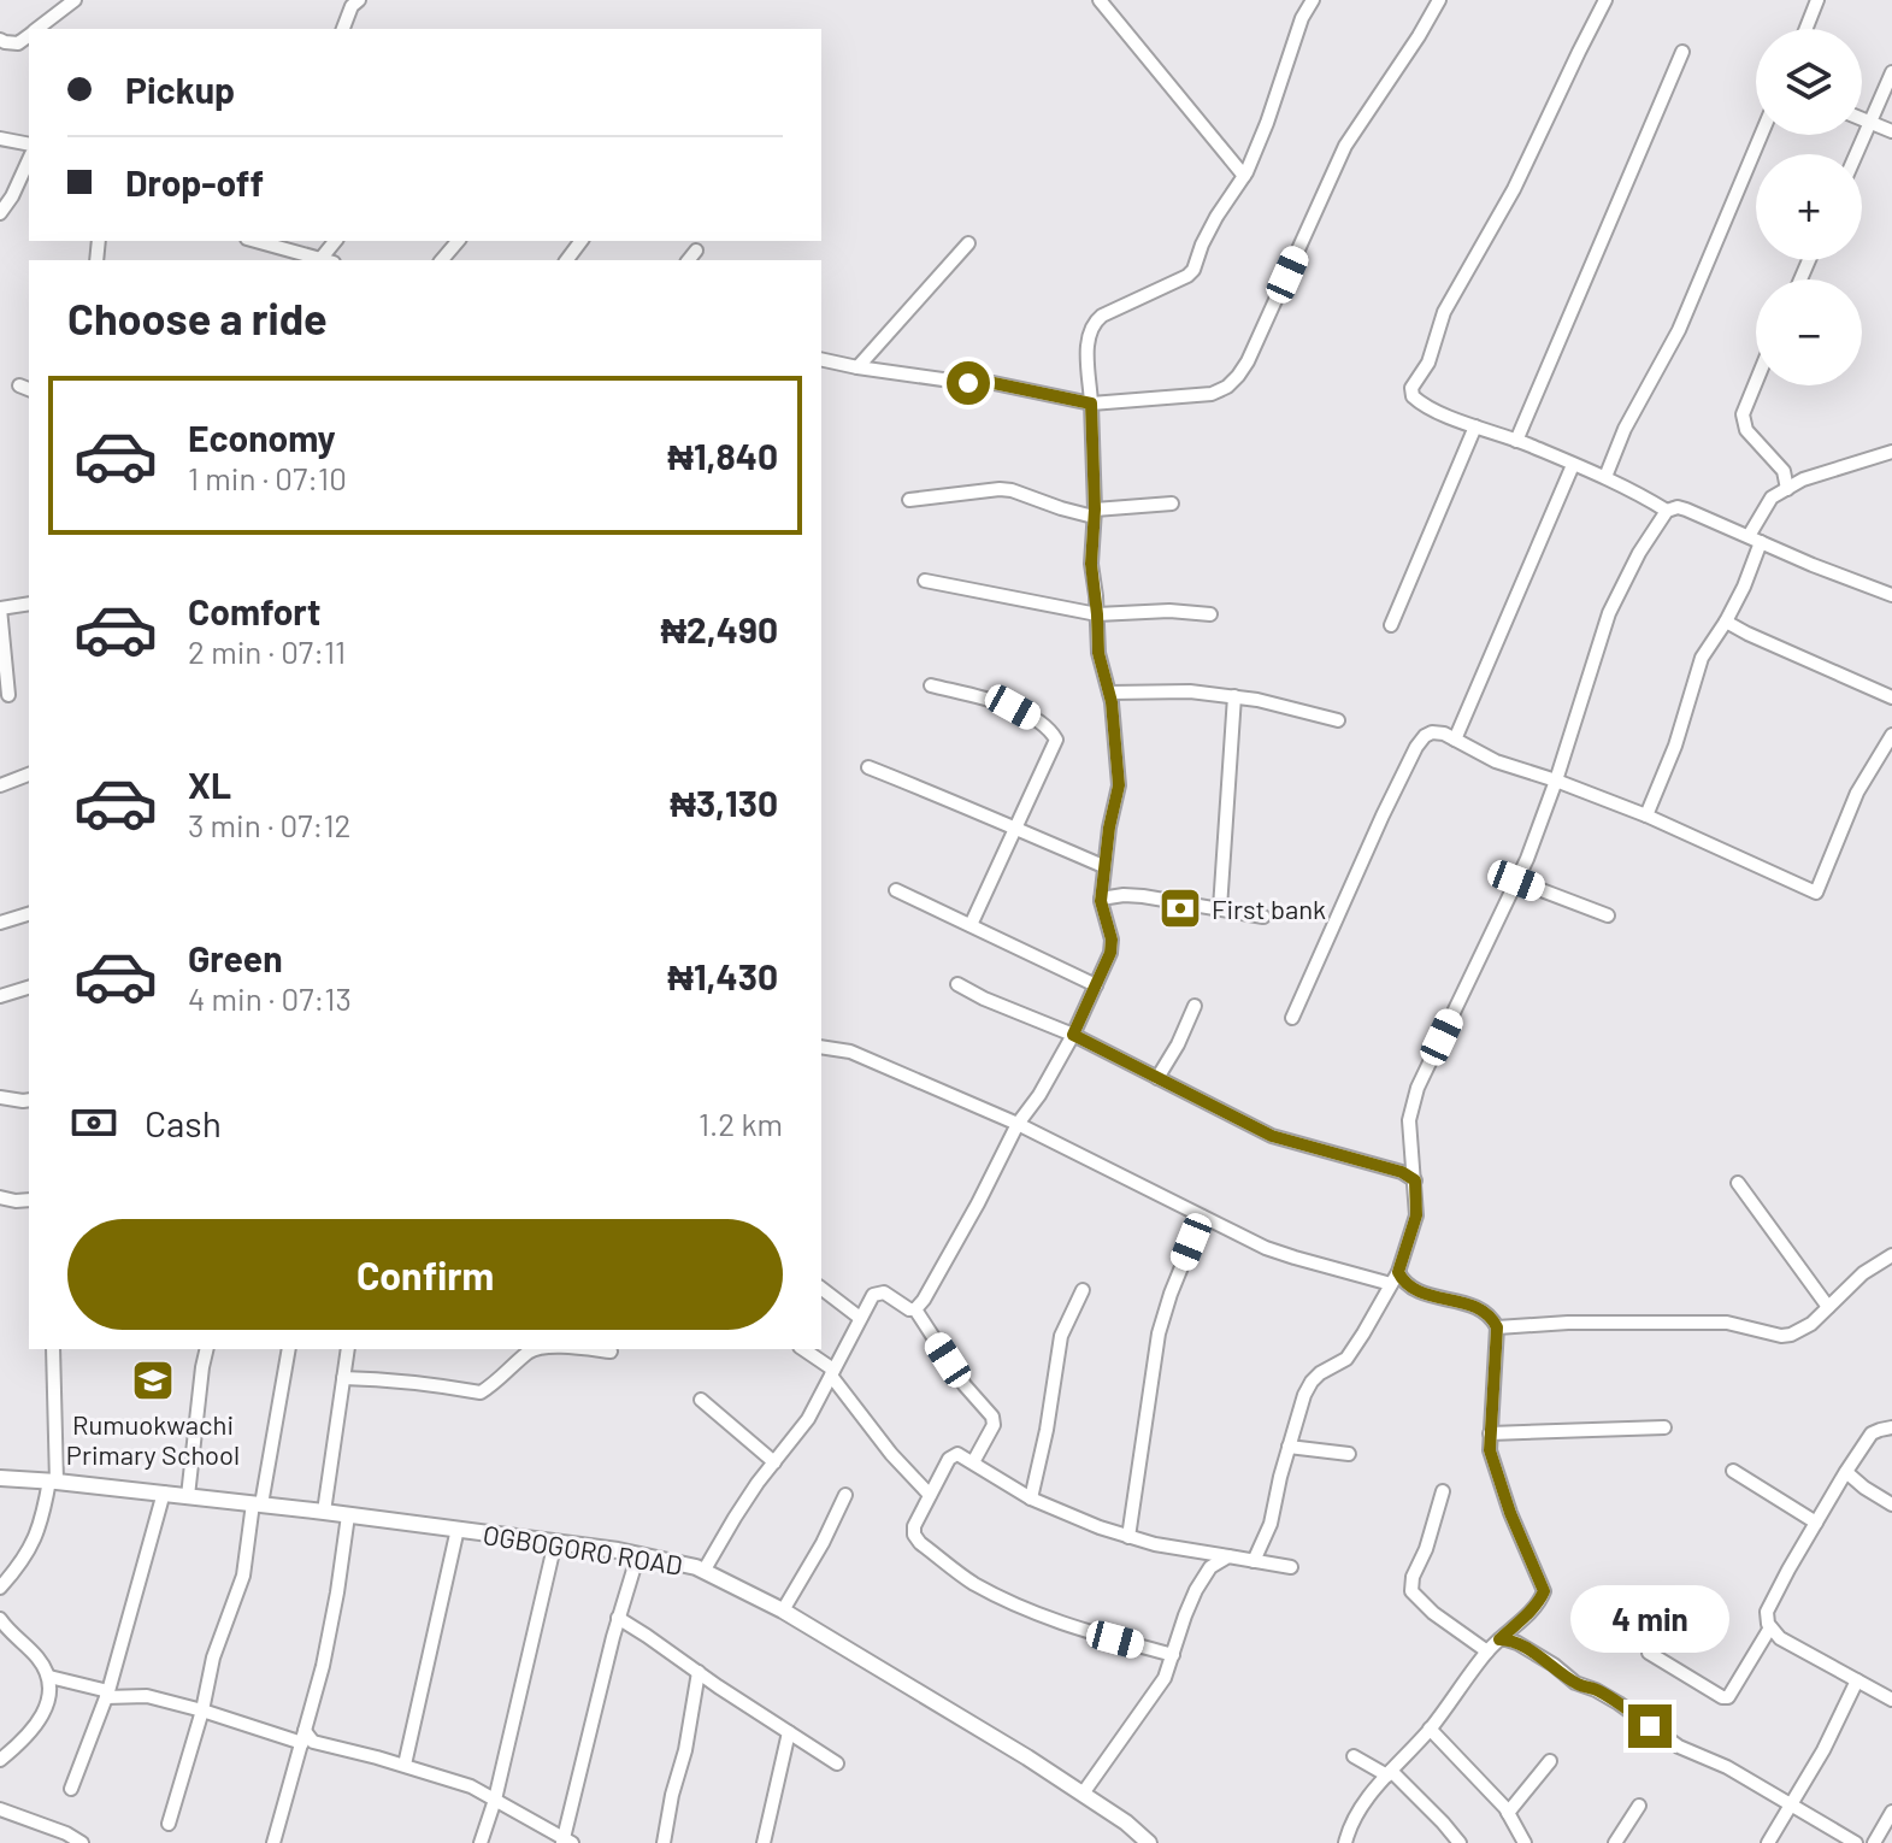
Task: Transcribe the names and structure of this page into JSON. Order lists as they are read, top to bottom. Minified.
{"streets":{"street":["OGBOGORO ROAD"]},"places":{"bank":["First bank"],"school or university":["Rumuokwachi Primary School"]},"page":{"map_buttons":["+","−"],"banner":["Pickup","Drop-off"],"heading":"Choose a ride","list":[{"name":"Economy","note":"1 min · 07:10","value":"₦1,840"},{"name":"Comfort","note":"2 min · 07:11","value":"₦2,490"},{"name":"XL","note":"3 min · 07:12","value":"₦3,130"},{"name":"Green","note":"4 min · 07:13","value":"₦1,430"}],"pay":["Cash","1.2 km"],"buttons":"Confirm","bubble":"4 min"}}
